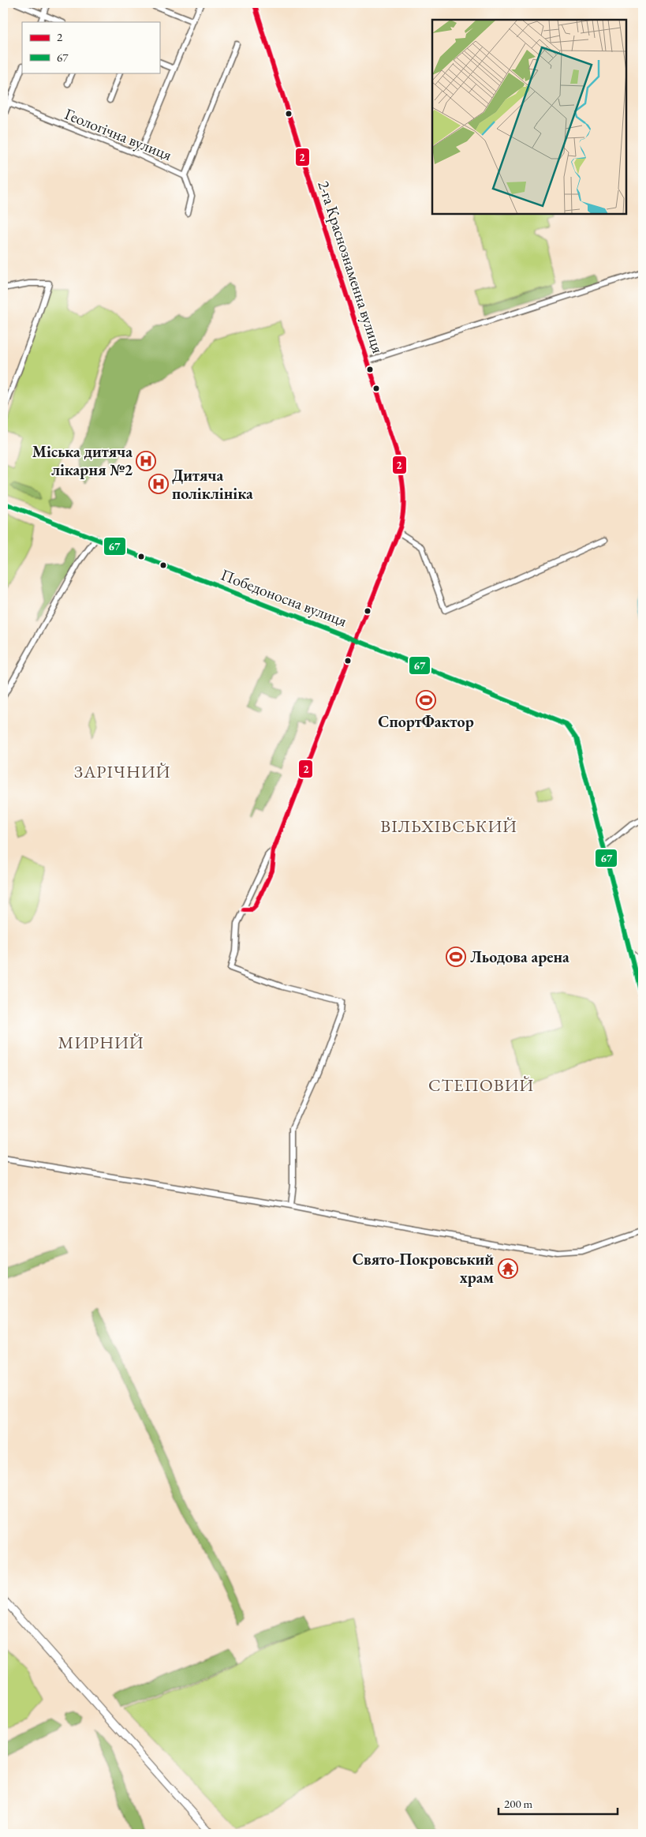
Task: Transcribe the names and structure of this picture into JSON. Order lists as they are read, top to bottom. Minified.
{"streets":{"street":["Геологічна вулиця","2-га Краснознаменна вулиця","Победоносна вулиця"]},"crossings":[["2-га Краснознаменна вулиця","Победоносна вулиця"]],"districts":["ЗАРІЧНИЙ","ВІЛЬХІВСЬКИЙ","МИРНИЙ","СТЕПОВИЙ"],"places":{"hospital":["Міська дитяча лікарня №2","Дитяча поліклініка"],"sports":["СпортФактор","Льодова арена"],"temple":["Свято-Покровський храм"]},"lines":["transit line 2","transit line 67"],"legend":["2","67"],"scale_bar":"200 m"}
